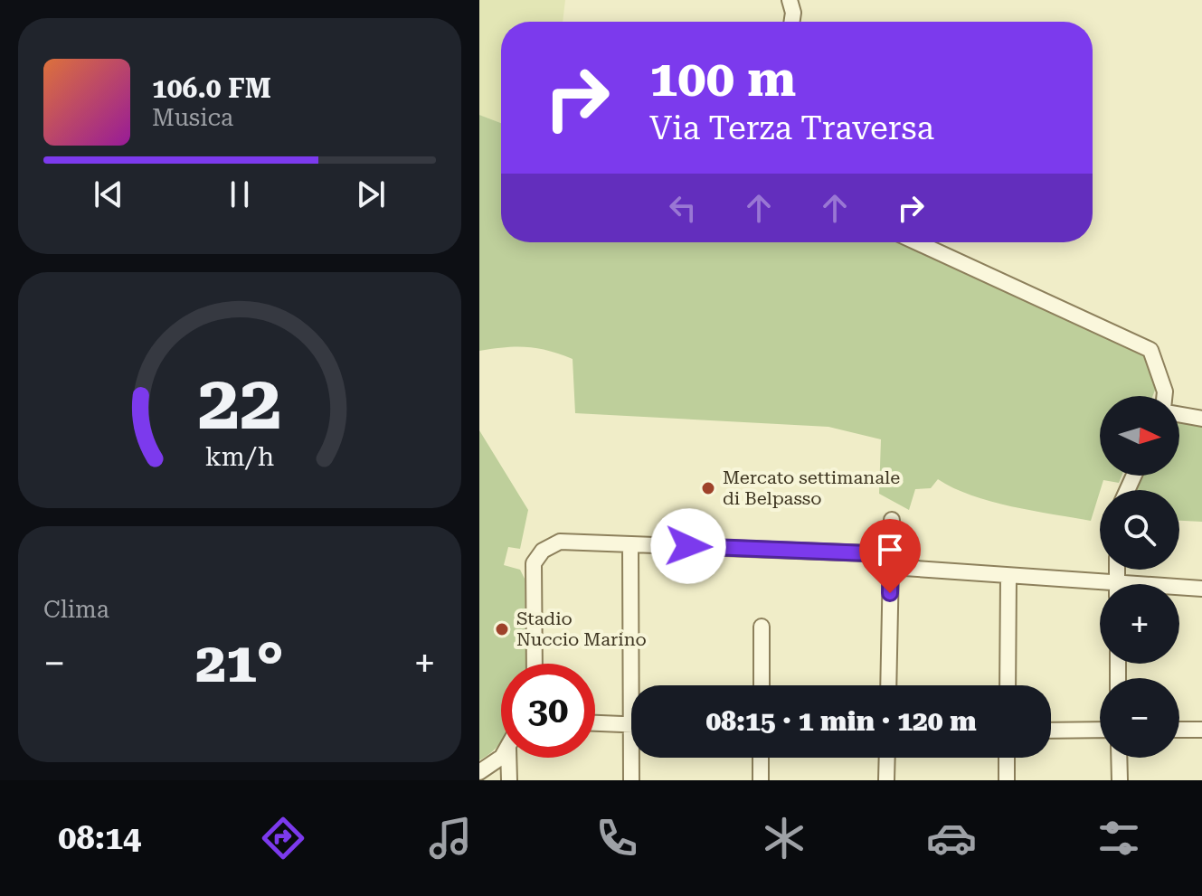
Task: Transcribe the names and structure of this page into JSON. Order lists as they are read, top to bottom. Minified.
{"places":["Mercato settimanale di Belpasso","Stadio Nuccio Marino"],"north":"right","page":{"turn":["100 m","Via Terza Traversa"],"song":["106.0 FM","Musica"],"map_buttons":["+","−"],"tile":"Clima","heat":["−","21°","+"],"limit":"30","trip":"08:15 · 1 min · 120 m","tabs":"08:14","gauge":["22","km/h"]}}
